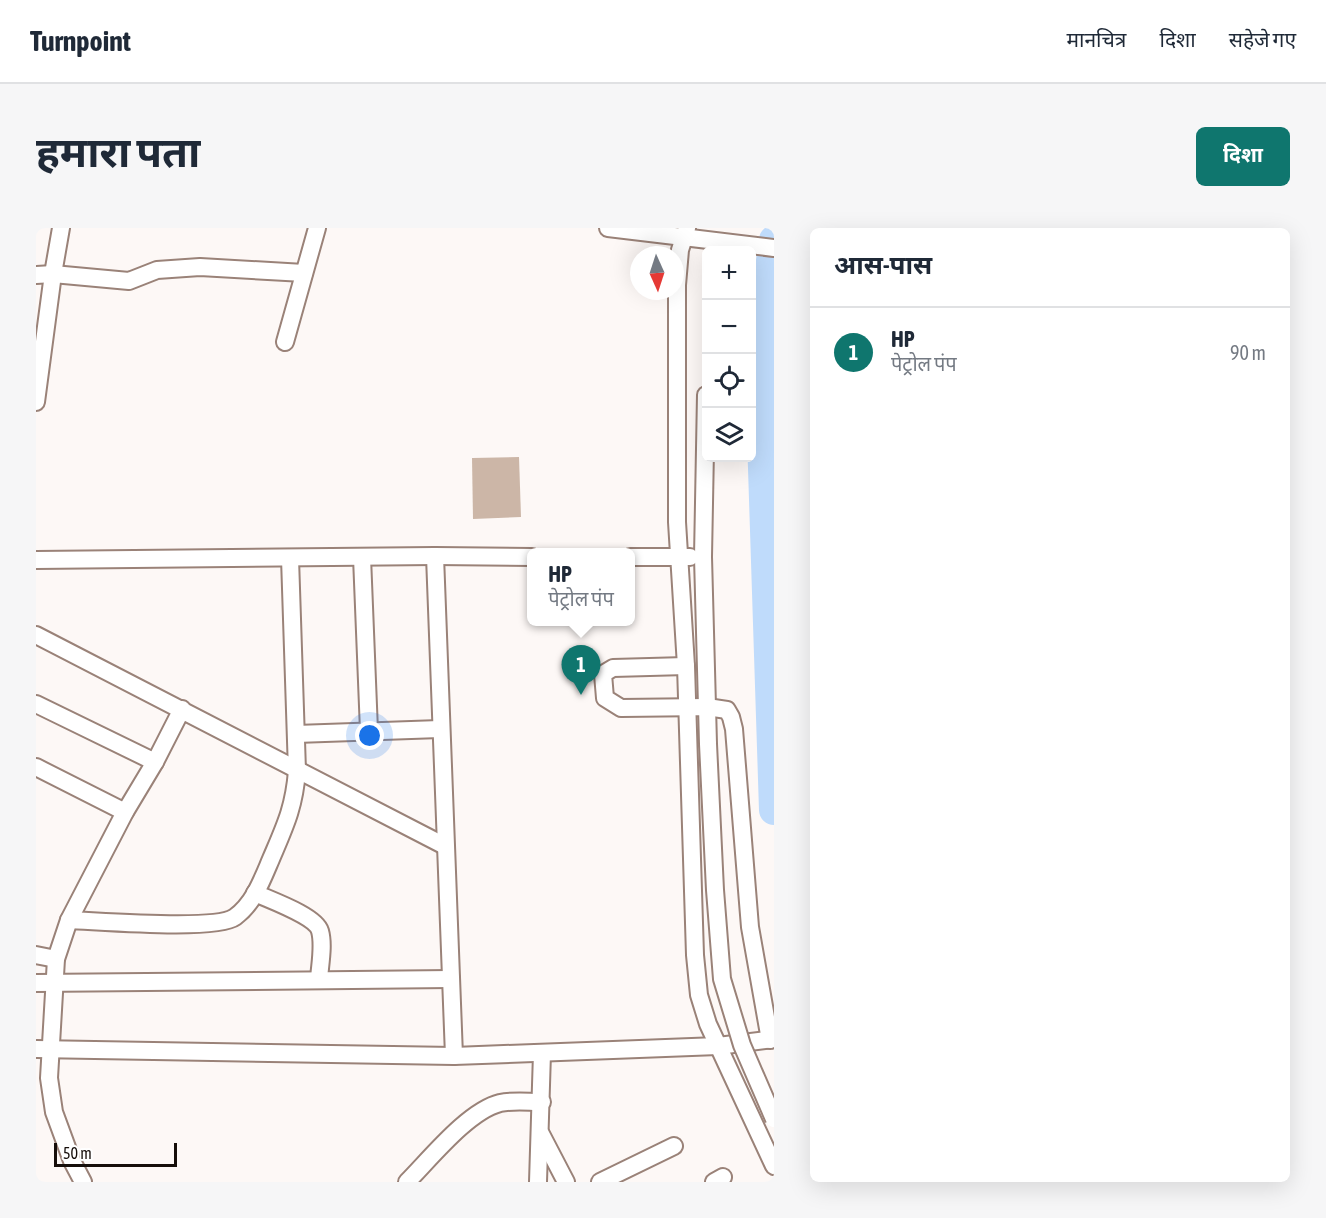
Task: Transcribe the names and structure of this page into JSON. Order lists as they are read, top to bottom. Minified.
{"scale_bar":"50 m","north":"bottom","page":{"header":"Turnpoint","nav":["मानचित्र","दिशा","सहेजे गए"],"buttons":"दिशा","title":"हमारा पता","heading":"आस-पास","map_buttons":["+","−"],"list":[{"mark":"1","name":"HP","note":"पेट्रोल पंप","value":"90 m"}],"popup":["HP","पेट्रोल पंप"],"pins":"1","scale":"50 m"}}
